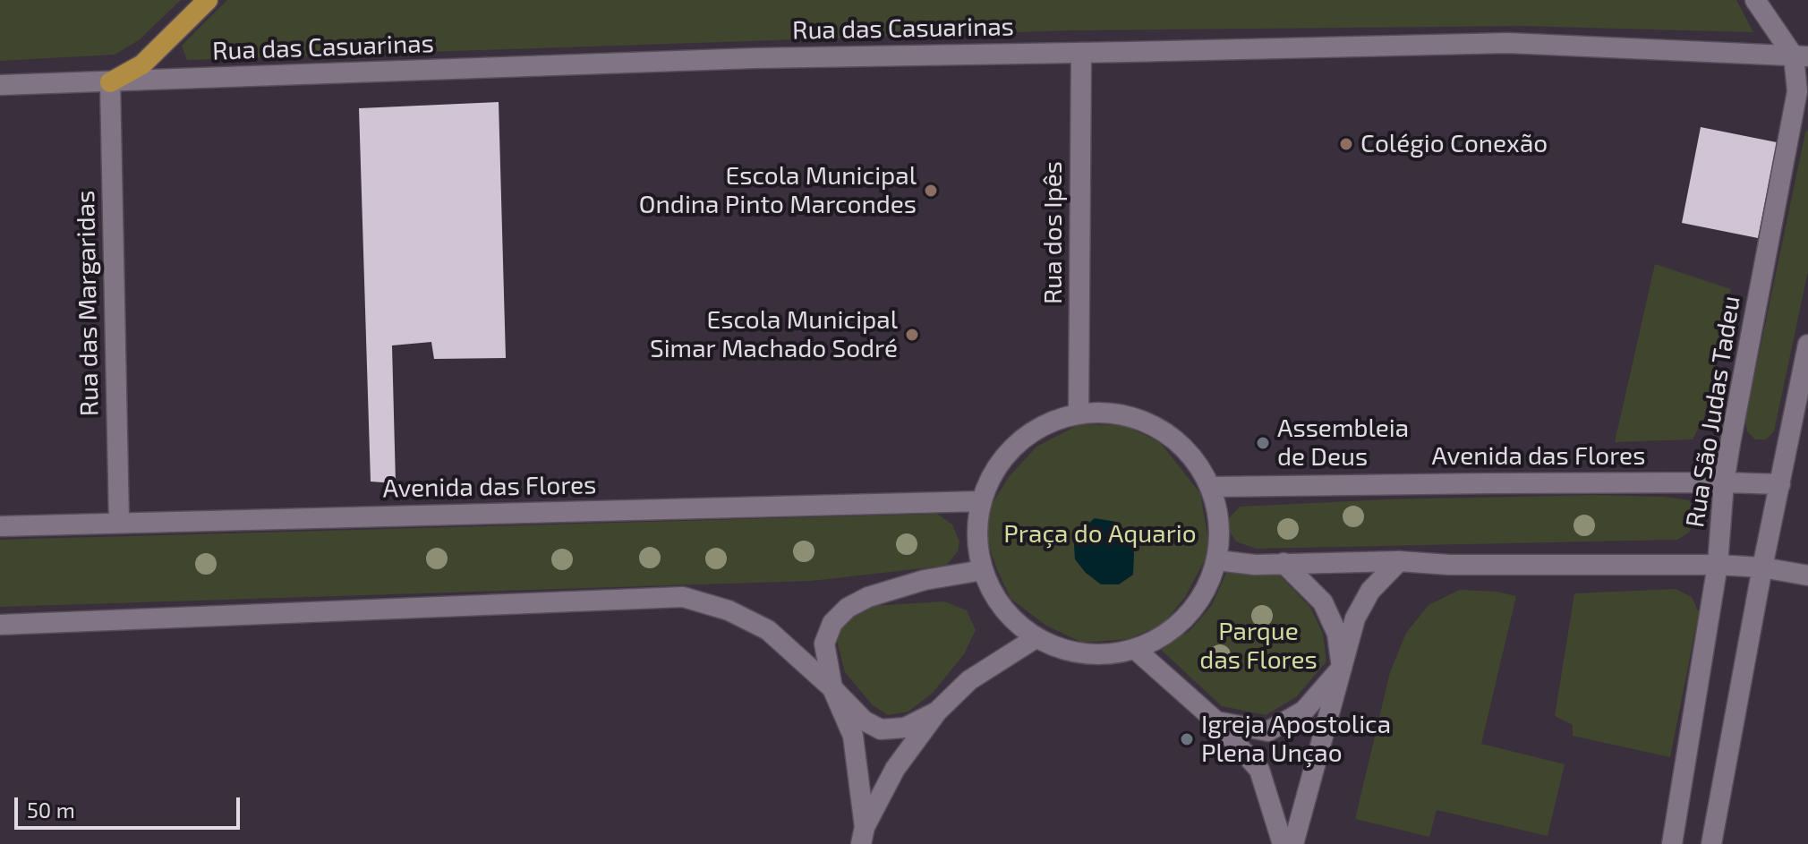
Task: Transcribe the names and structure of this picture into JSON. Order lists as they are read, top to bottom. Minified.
{"streets":{"street":["Rua das Casuarinas","Rua dos Ipês","Rua das Margaridas","Rua São Judas Tadeu","Avenida das Flores"]},"crossings":[["Rua das Casuarinas","Rua dos Ipês"],["Rua das Casuarinas","Rua das Margaridas"],["Rua das Casuarinas","Rua São Judas Tadeu"],["Rua dos Ipês","Avenida das Flores"],["Rua das Margaridas","Avenida das Flores"],["Rua São Judas Tadeu","Avenida das Flores"]],"parks":["Praça do Aquario","Parque das Flores"],"places":["Colégio Conexão","Escola Municipal Ondina Pinto Marcondes","Escola Municipal Simar Machado Sodré","Assembleia de Deus","Igreja Apostolica Plena Unçao"],"scale_bar":"50 m"}
